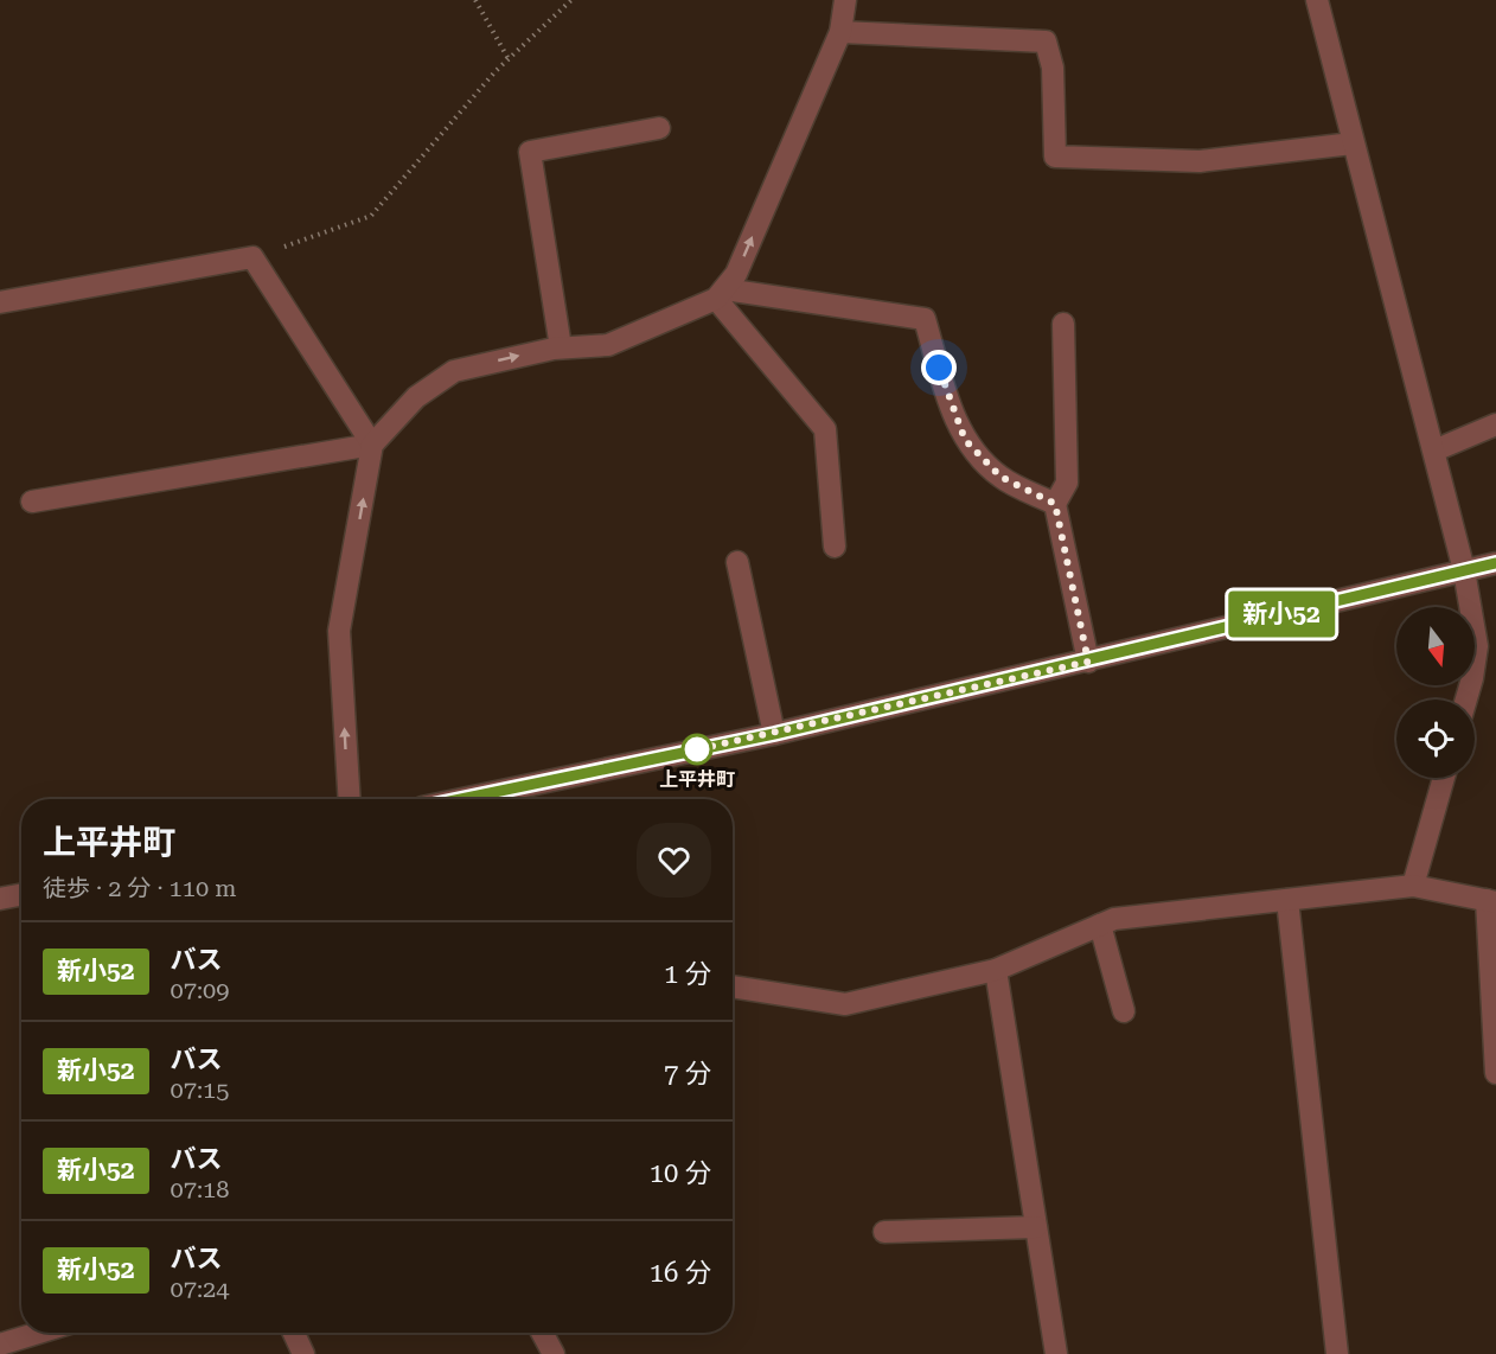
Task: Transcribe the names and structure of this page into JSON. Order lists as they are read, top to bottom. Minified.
{"places":["上平井町"],"lines":["bus line 新小52"],"north":"bottom","page":{"on_map":"新小52","heading":["上平井町","徒歩 · 2 分 · 110 m"],"list":[{"mark":"新小52","name":"バス","note":"07:09","value":"1 分"},{"mark":"新小52","name":"バス","note":"07:15","value":"7 分"},{"mark":"新小52","name":"バス","note":"07:18","value":"10 分"},{"mark":"新小52","name":"バス","note":"07:24","value":"16 分"}]}}
